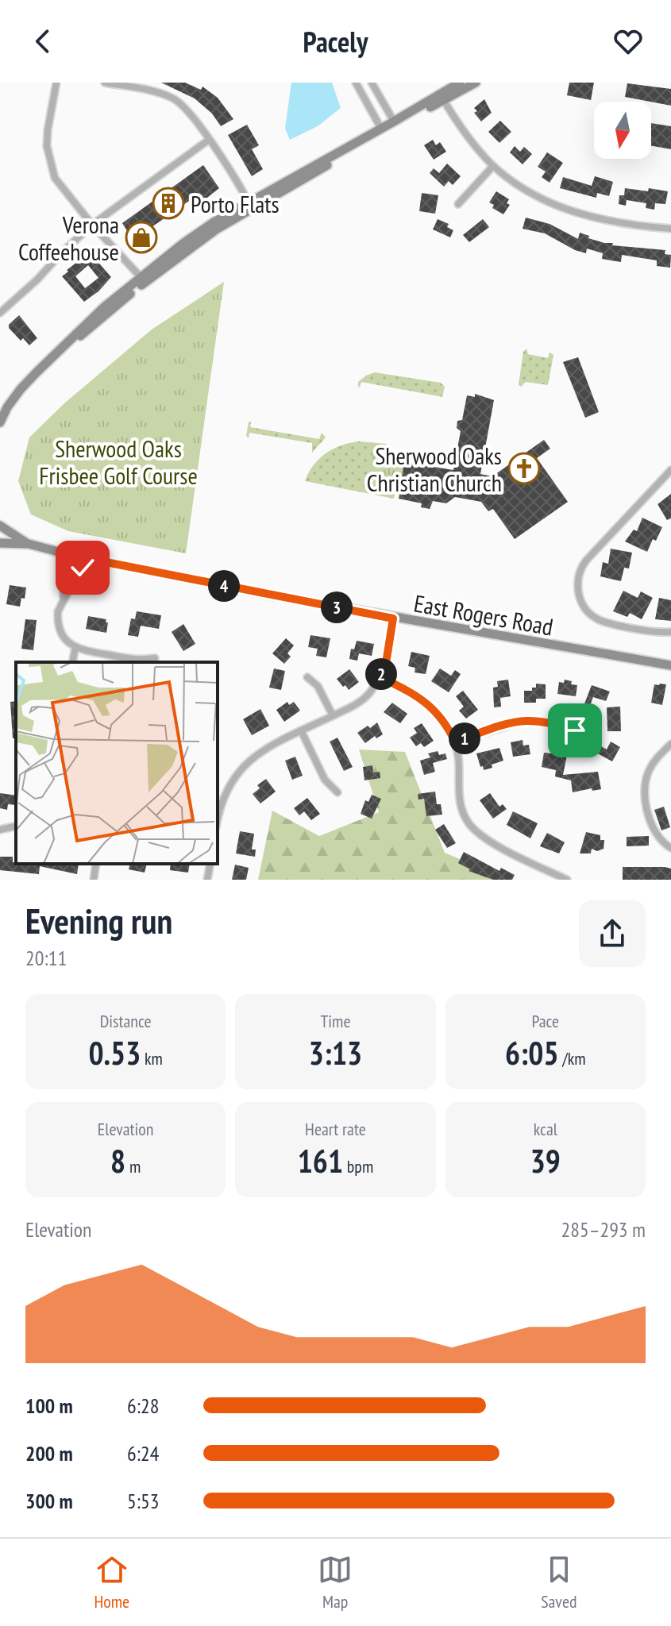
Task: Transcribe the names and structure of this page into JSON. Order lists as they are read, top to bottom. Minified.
{"streets":{"main road":["East Rogers Road"]},"parks":["Sherwood Oaks Frisbee Golf Course"],"places":{"building":["Porto Flats"],"shop":["Verona Coffeehouse"],"church":["Sherwood Oaks Christian Church"]},"north":"bottom","page":{"header":"Pacely","pins":["4","3","2","1"],"heading":["Evening run","20:11"],"stats":[["Distance","0.53 km"],["Time","3:13"],["Pace","6:05 /km"],["Elevation","8 m"],["Heart rate","161 bpm"],["kcal","39"]],"chart":["Elevation","285–293 m"],"list":[{"name":"100 m","note":"6:28"},{"name":"200 m","note":"6:24"},{"name":"300 m","note":"5:53"}],"tabs":["Home","Map","Saved"]}}
